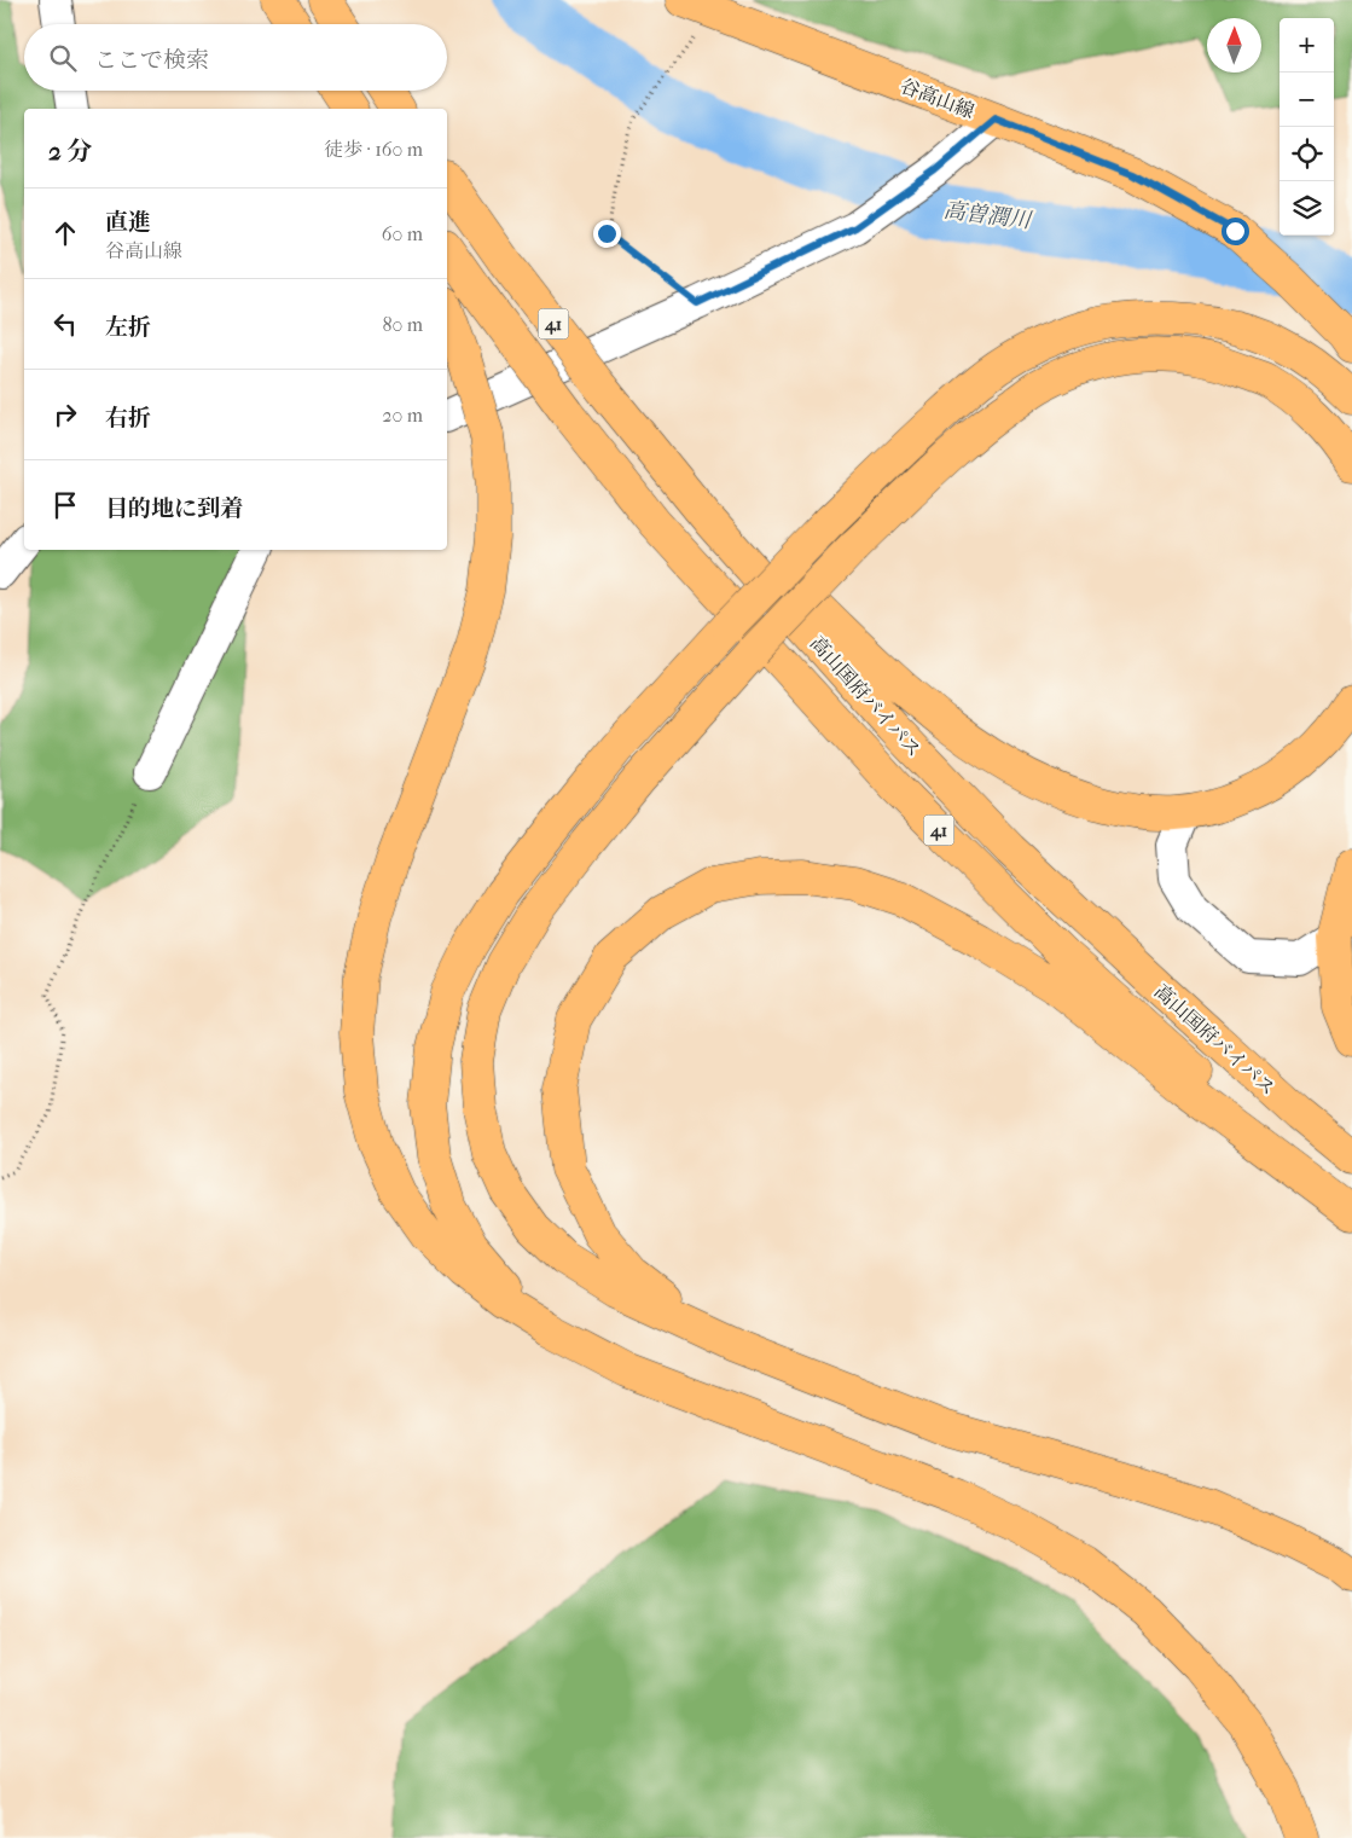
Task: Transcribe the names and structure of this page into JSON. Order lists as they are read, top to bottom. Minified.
{"streets":{"main road":["谷高山線","41","高山国府バイパス"]},"water":["高曽潤川"],"north":"top","page":{"map_buttons":["+","−"],"search":"ここで検索","heading":["2 分","徒歩 · 160 m"],"list":[["直進","谷高山線","60 m"],["左折","80 m"],["右折","20 m"],"目的地に到着"]}}
